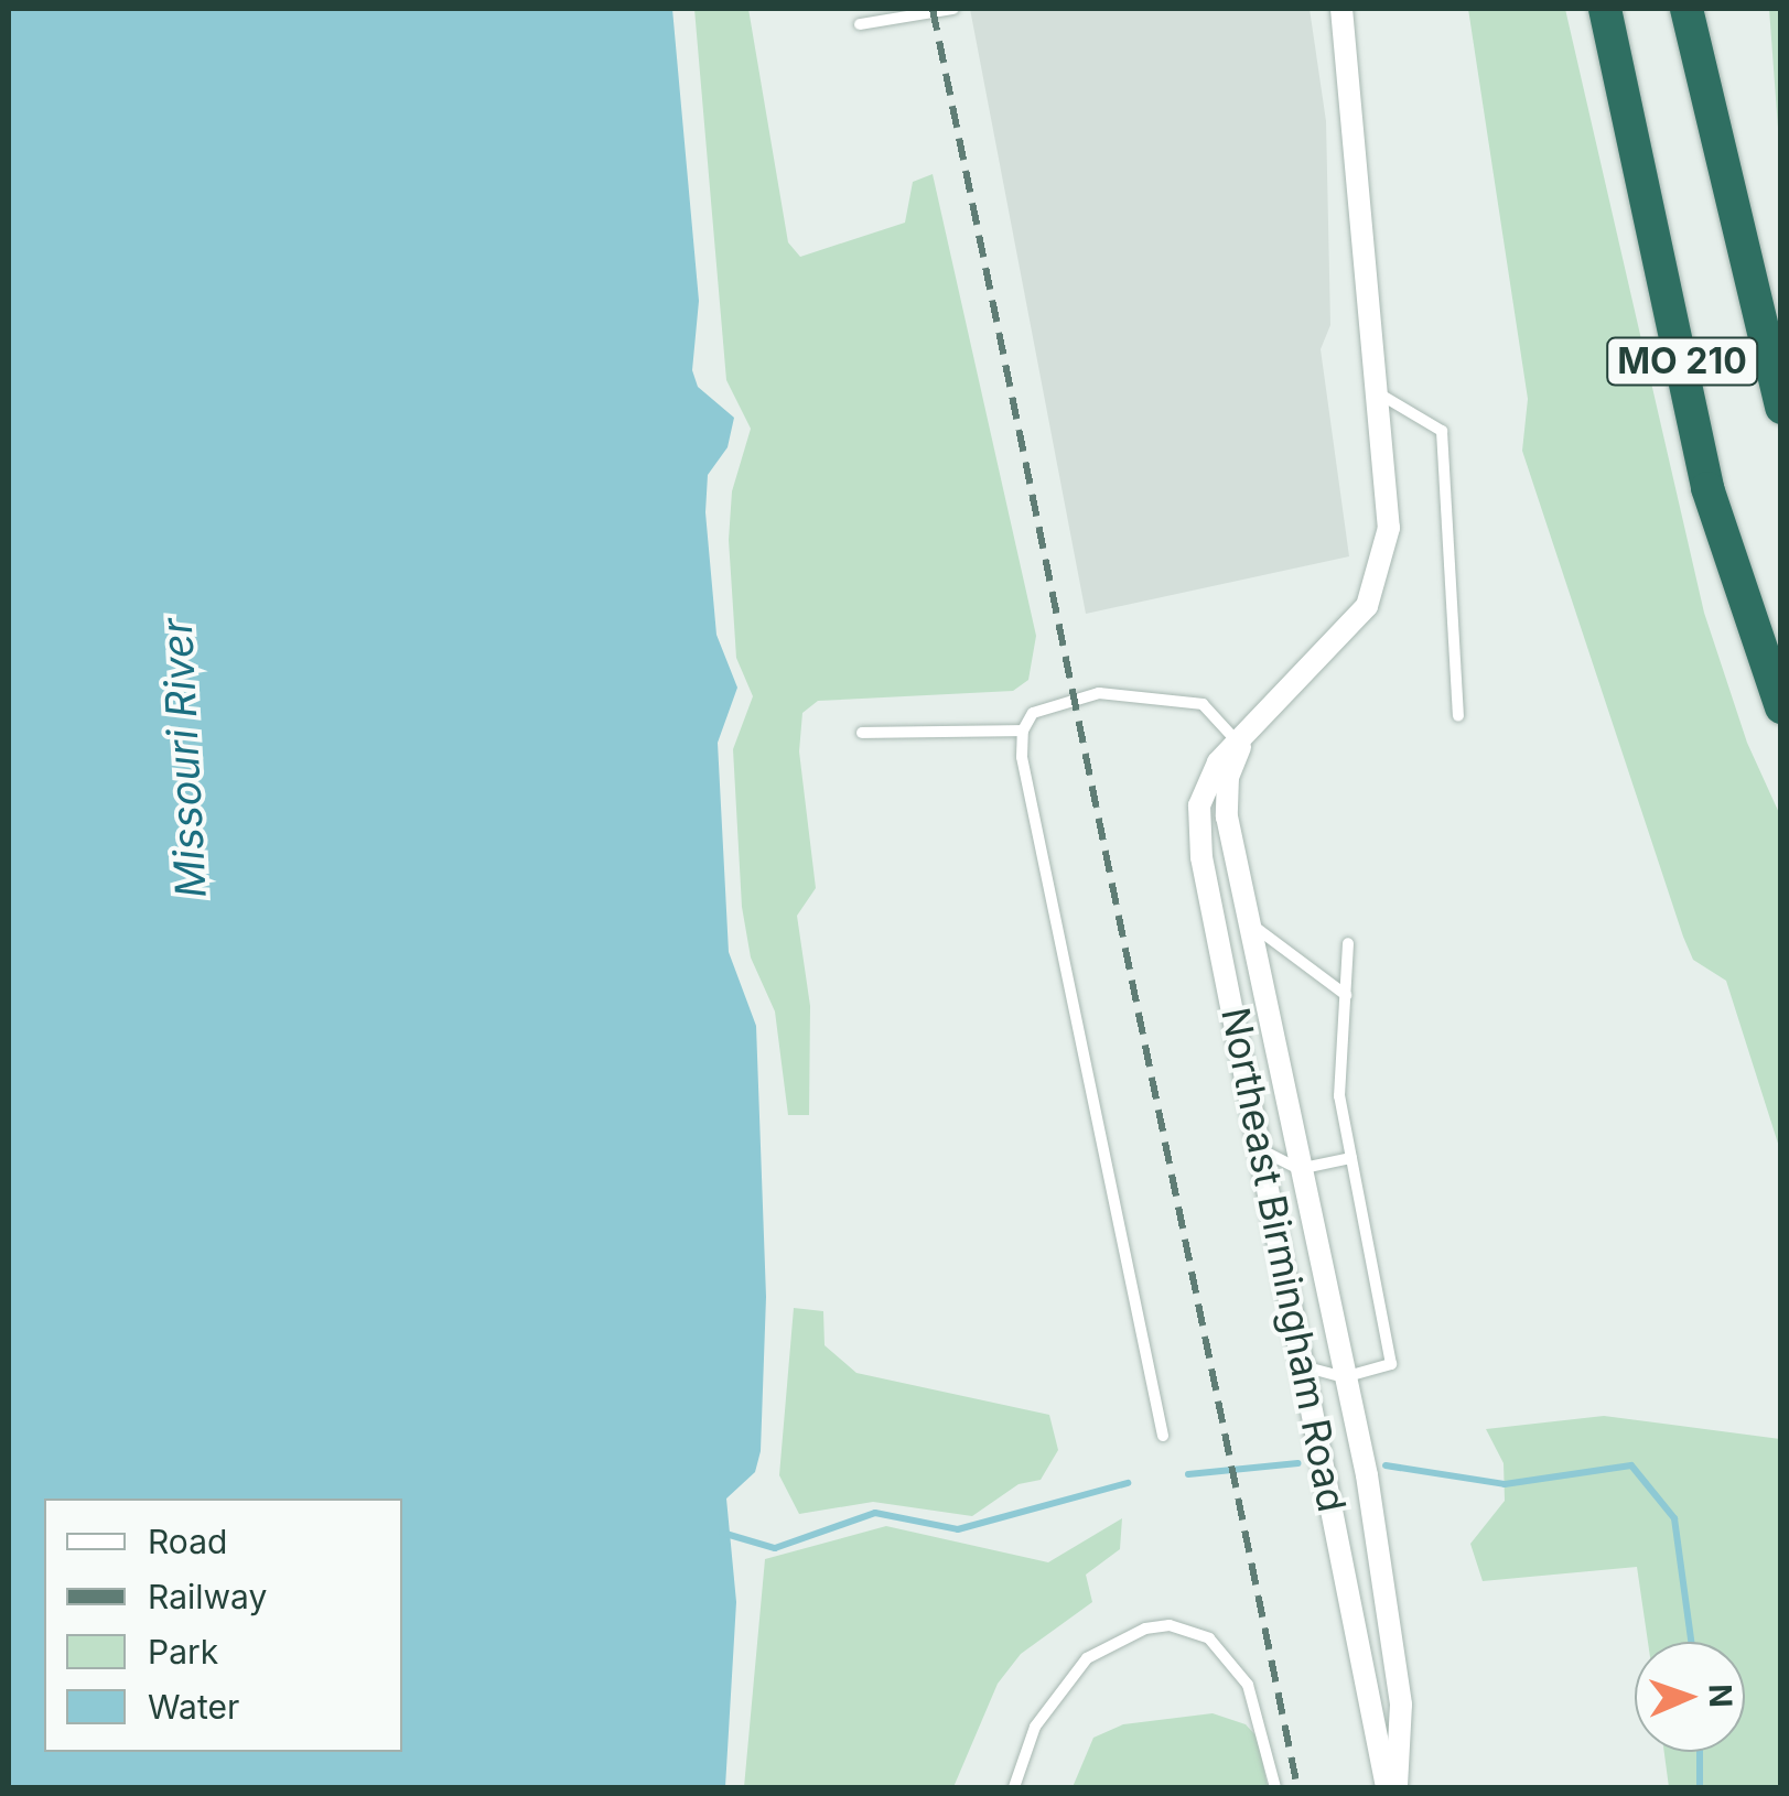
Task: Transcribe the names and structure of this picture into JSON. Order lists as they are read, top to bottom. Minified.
{"streets":{"highway":["MO 210"],"street":["Northeast Birmingham Road"]},"water":["Missouri River"],"legend":["Road","Railway","Park","Water"],"north":"right"}
